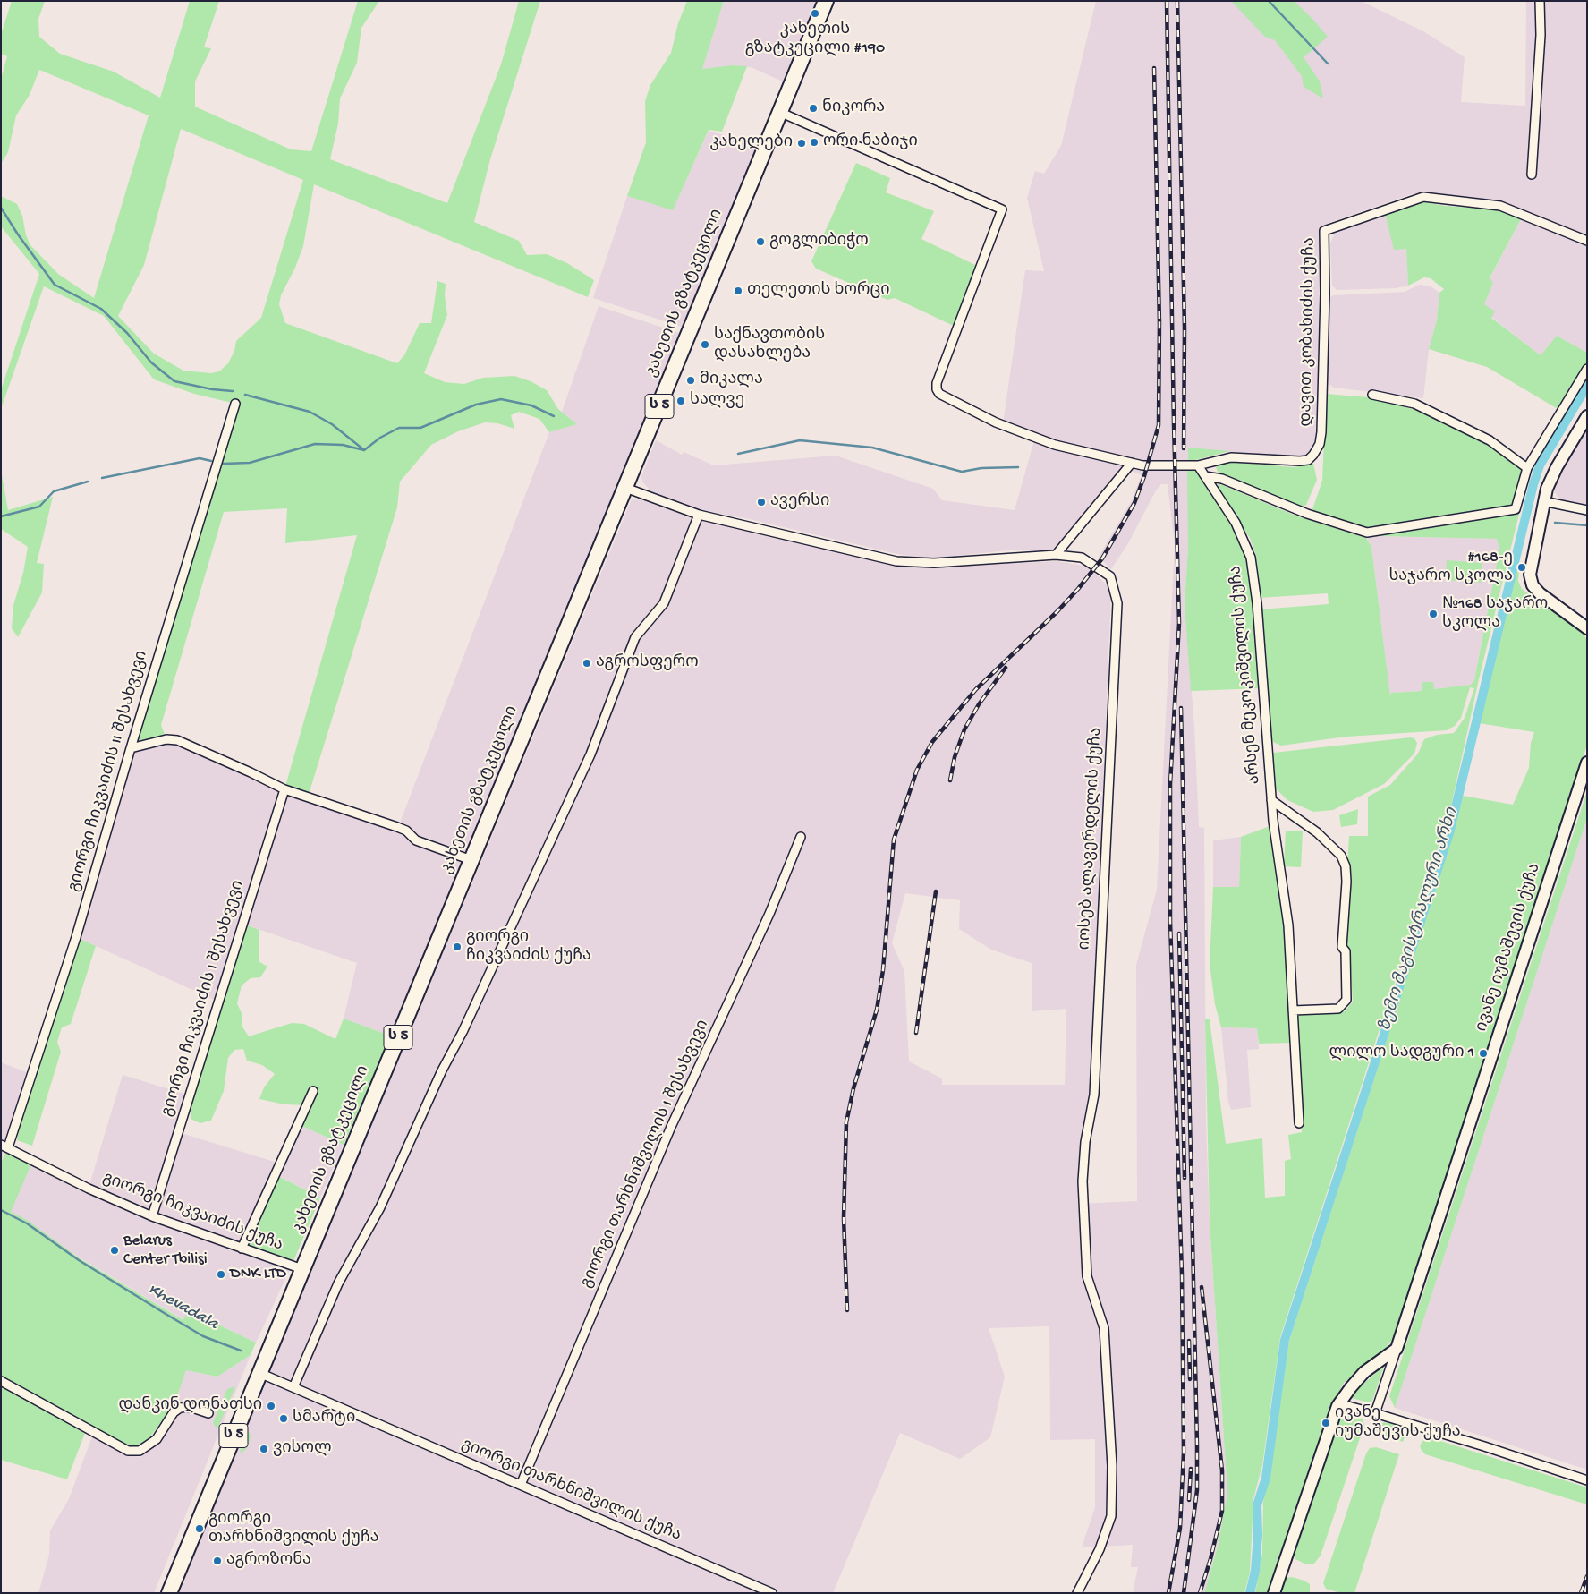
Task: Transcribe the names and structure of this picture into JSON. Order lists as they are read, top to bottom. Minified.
{"streets":{"highway":["კახეთის გზატკეცილი","ს 5"],"street":["დავით კობახიძის ქუჩა","არსენ მეკოკიშვილის ქუჩა","გიორგი ჩიკვაიძის II შესახვევი","იოსებ ალავერდელის ქუჩა","ივანე იუმაშევის ქუჩა","გიორგი ჩიკვაიძის I შესახვევი","გიორგი თარხნიშვილის I შესახვევი","გიორგი ჩიკვაიძის ქუჩა","გიორგი თარხნიშვილის ქუჩა"]},"crossings":[["კახეთის გზატკეცილი","იოსებ ალავერდელის ქუჩა"],["კახეთის გზატკეცილი","გიორგი ჩიკვაიძის ქუჩა"],["კახეთის გზატკეცილი","გიორგი თარხნიშვილის ქუჩა"],["დავით კობახიძის ქუჩა","არსენ მეკოკიშვილის ქუჩა"],["გიორგი ჩიკვაიძის II შესახვევი","გიორგი ჩიკვაიძის ქუჩა"],["გიორგი ჩიკვაიძის I შესახვევი","გიორგი ჩიკვაიძის ქუჩა"],["გიორგი თარხნიშვილის I შესახვევი","გიორგი თარხნიშვილის ქუჩა"]],"water":["ზემო მაგისტრალური არხი","Khevadala"],"places":["კახეთის გზატკეცილი #190","ნიკორა","ორი ნაბიჯი","კახელები","გოგლიბიჭო","თელეთის ხორცი","საქნავთობის დასახლება","მიკალა","სალვე","ავერსი","#168-ე საჯარო სკოლა","№168 საჯარო სკოლა","აგროსფერო","გიორგი ჩიკვაიძის ქუჩა","ლილო სადგური 1","Belarus Center Tbilisi","DNK LTD","დანკინ დონათსი","სმარტი","ივანე იუმაშევის ქუჩა","ვისოლ","გიორგი თარხნიშვილის ქუჩა","აგროზონა"]}
